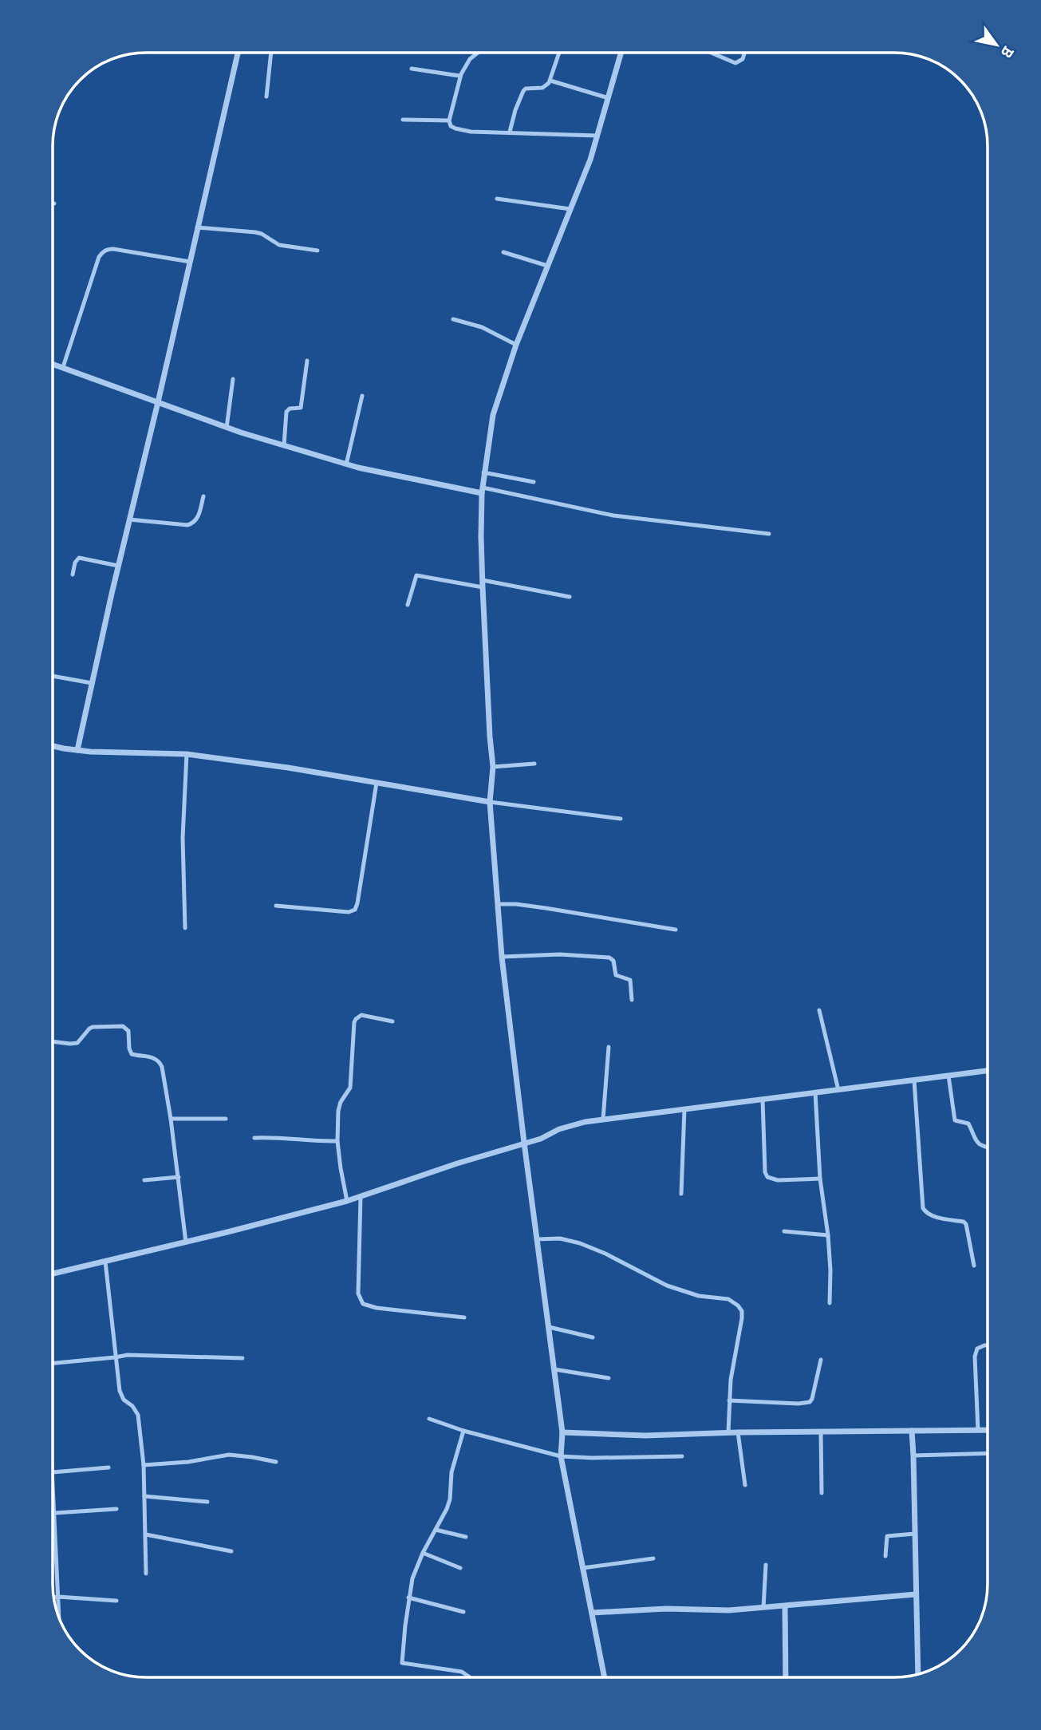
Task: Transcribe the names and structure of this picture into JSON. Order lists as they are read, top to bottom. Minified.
{"north":"bottom right"}
